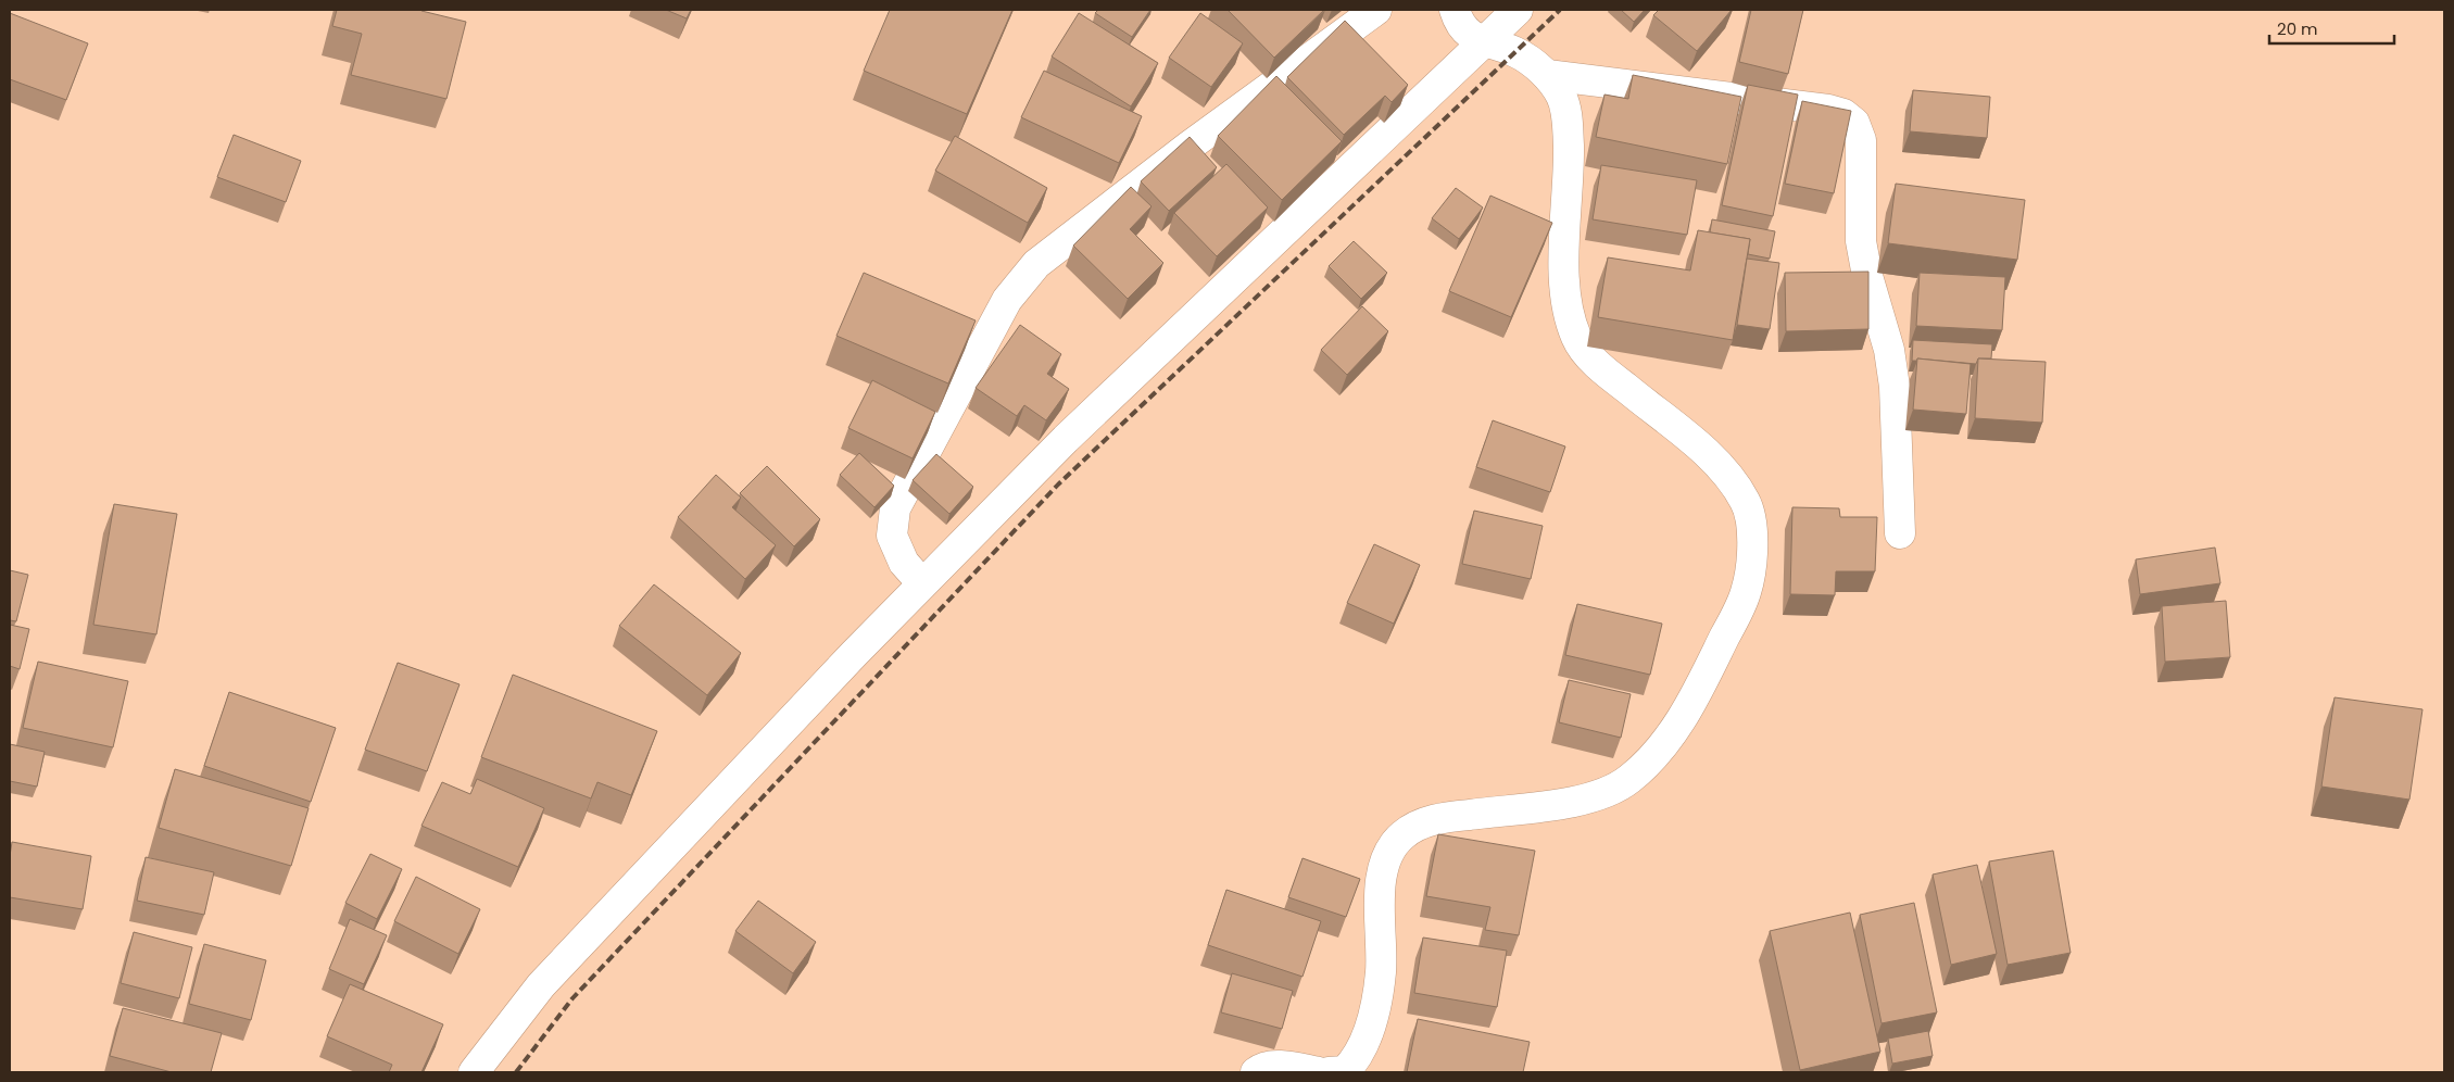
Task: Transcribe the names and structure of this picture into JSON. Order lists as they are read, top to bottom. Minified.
{"scale_bar":"20 m"}
